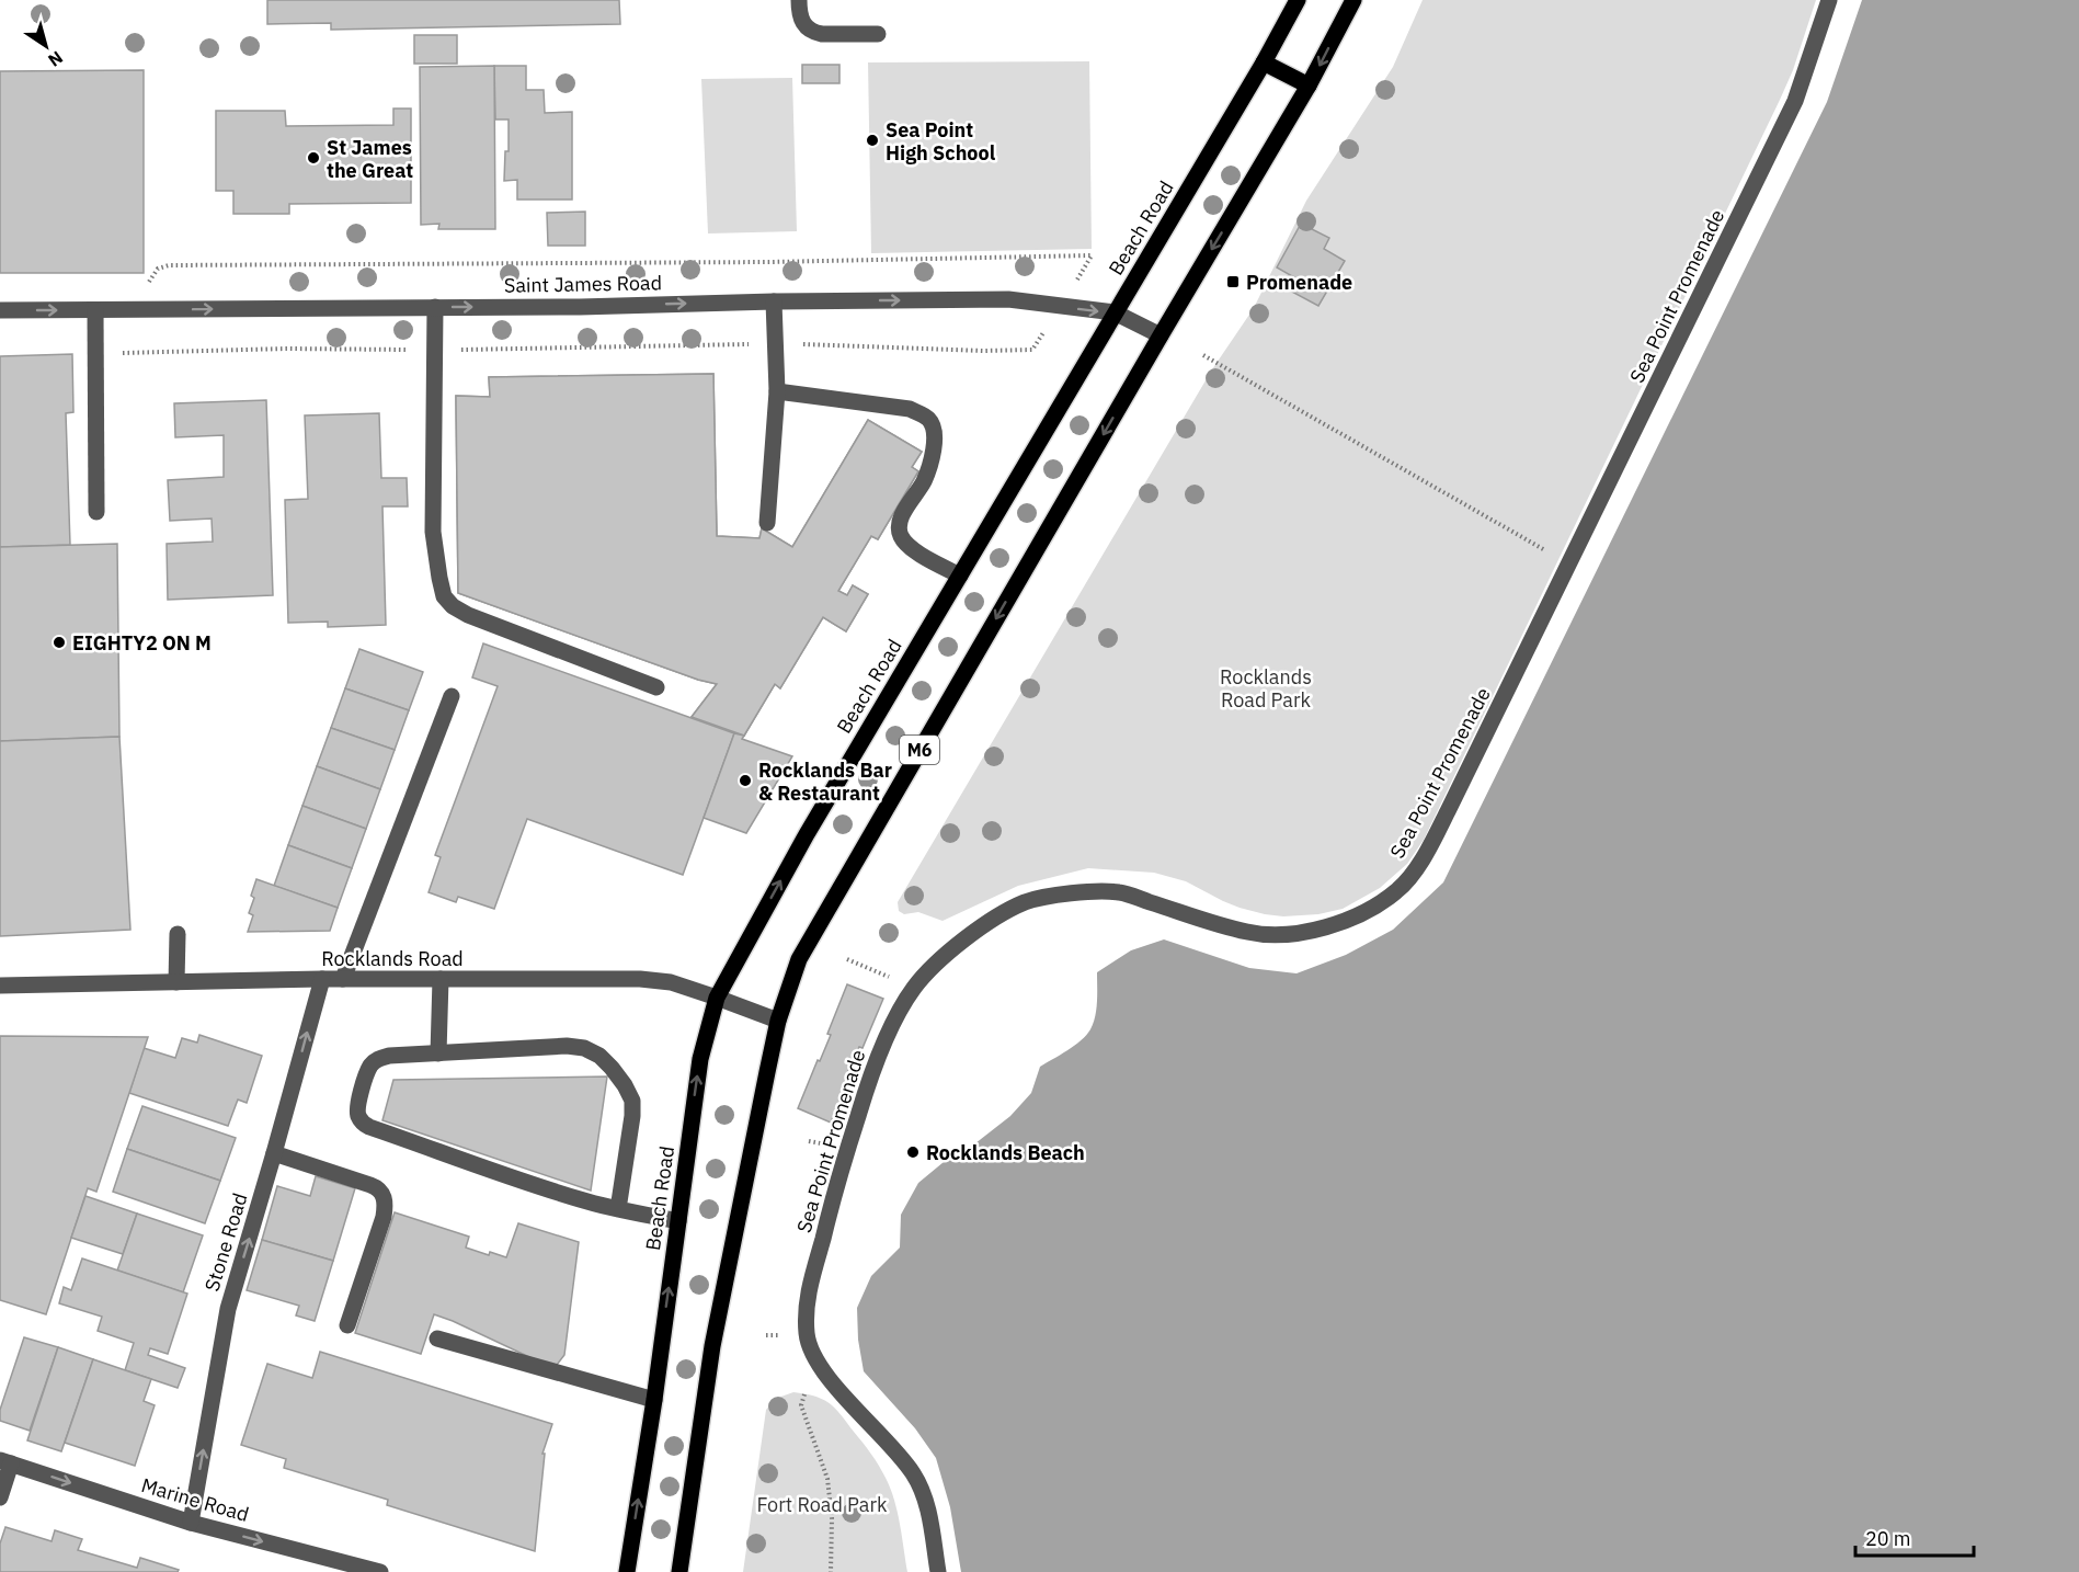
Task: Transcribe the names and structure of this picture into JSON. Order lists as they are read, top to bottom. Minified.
{"streets":{"main road":["Beach Road","M6"],"street":["Saint James Road","Sea Point Promenade","Rocklands Road","Stone Road","Marine Road"]},"crossings":[["Beach Road","Saint James Road"],["Beach Road","Rocklands Road"],["Saint James Road","M6"],["M6","Rocklands Road"],["Rocklands Road","Stone Road"],["Stone Road","Marine Road"]],"one_way":["Saint James Road","Stone Road","Marine Road"],"parks":["Rocklands Road Park","Fort Road Park"],"places":{"other":["Sea Point High School","St James the Great","EIGHTY2 ON M","Rocklands Bar & Restaurant","Rocklands Beach"],"transit":["Promenade"]},"scale_bar":"20 m","north":"bottom right"}
